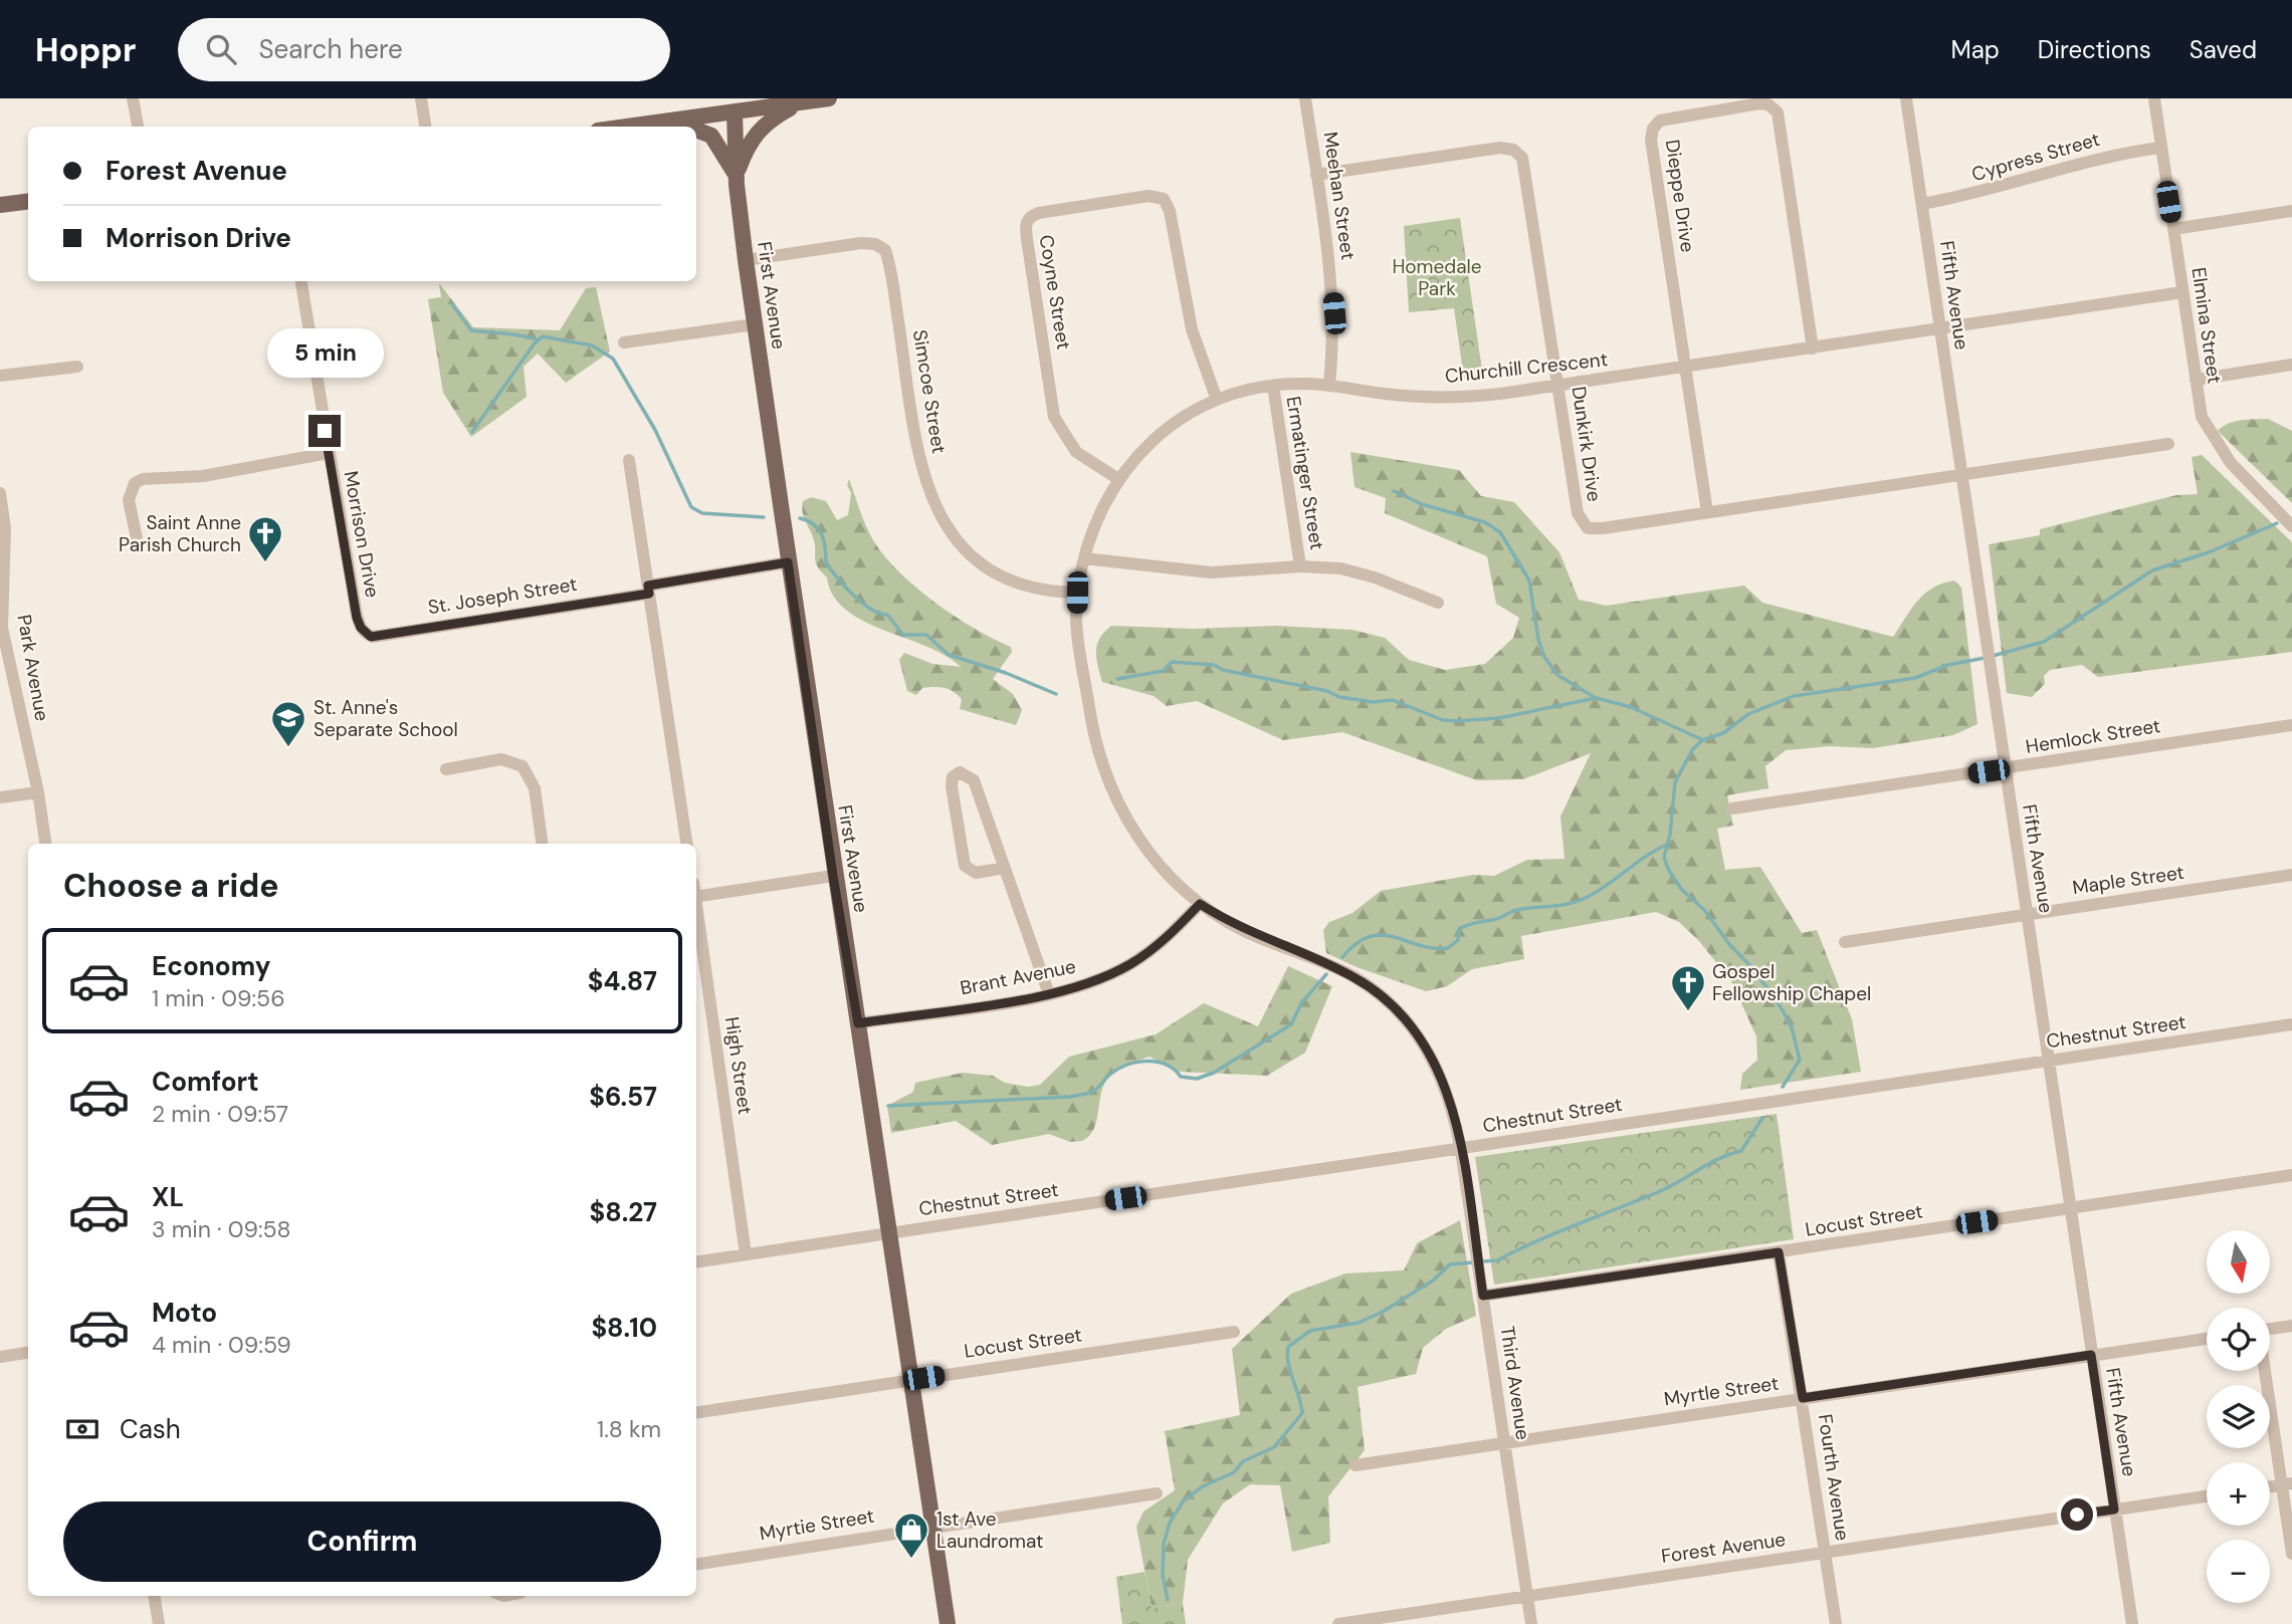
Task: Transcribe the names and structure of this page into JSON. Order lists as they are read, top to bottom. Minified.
{"streets":{"main road":["First Avenue"],"street":["Cypress Street","Meehan Street","Dieppe Drive","Coyne Street","Fifth Avenue","Elmina Street","Churchill Crescent","Simcoe Street","Dunkirk Drive","Ermatinger Street","Morrison Drive","St. Joseph Street","Park Avenue","Hemlock Street","Maple Street","Brant Avenue","Chestnut Street","High Street","Locust Street","Third Avenue","Myrtle Street","Fourth Avenue","Myrtie Street","Forest Avenue"]},"crossings":[["Cypress Street","Fifth Avenue"],["Cypress Street","Elmina Street"],["Meehan Street","Churchill Crescent"],["Meehan Street","Dunkirk Drive"],["Dieppe Drive","Churchill Crescent"],["Dieppe Drive","Dunkirk Drive"],["Coyne Street","Churchill Crescent"],["First Avenue","Simcoe Street"],["First Avenue","St. Joseph Street"],["First Avenue","Brant Avenue"],["First Avenue","Chestnut Street"],["First Avenue","Locust Street"],["First Avenue","Myrtie Street"],["Fifth Avenue","Churchill Crescent"],["Fifth Avenue","Dunkirk Drive"],["Fifth Avenue","Hemlock Street"],["Fifth Avenue","Maple Street"],["Fifth Avenue","Chestnut Street"],["Fifth Avenue","Locust Street"],["Fifth Avenue","Myrtle Street"],["Fifth Avenue","Forest Avenue"],["Elmina Street","Churchill Crescent"],["Churchill Crescent","Simcoe Street"],["Churchill Crescent","Dunkirk Drive"],["Churchill Crescent","Ermatinger Street"],["Churchill Crescent","Brant Avenue"],["Churchill Crescent","Chestnut Street"],["Churchill Crescent","Third Avenue"],["Morrison Drive","St. Joseph Street"],["Chestnut Street","High Street"],["Chestnut Street","Third Avenue"],["Locust Street","Third Avenue"],["Locust Street","Fourth Avenue"],["Third Avenue","Myrtle Street"],["Third Avenue","Forest Avenue"],["Myrtle Street","Fourth Avenue"],["Fourth Avenue","Forest Avenue"]],"parks":["Homedale Park"],"places":{"church":["Saint Anne Parish Church","Gospel Fellowship Chapel"],"school or university":["St. Anne's Separate School"],"shop":["1st Ave Laundromat"]},"north":"bottom","page":{"header":"Hoppr","search":"Search here","nav":["Map","Directions","Saved"],"banner":["Forest Avenue","Morrison Drive"],"bubble":"5 min","heading":"Choose a ride","list":[{"name":"Economy","note":"1 min · 09:56","value":"$4.87"},{"name":"Comfort","note":"2 min · 09:57","value":"$6.57"},{"name":"XL","note":"3 min · 09:58","value":"$8.27"},{"name":"Moto","note":"4 min · 09:59","value":"$8.10"}],"map_buttons":["+","−"],"pay":["Cash","1.8 km"],"buttons":"Confirm"}}
